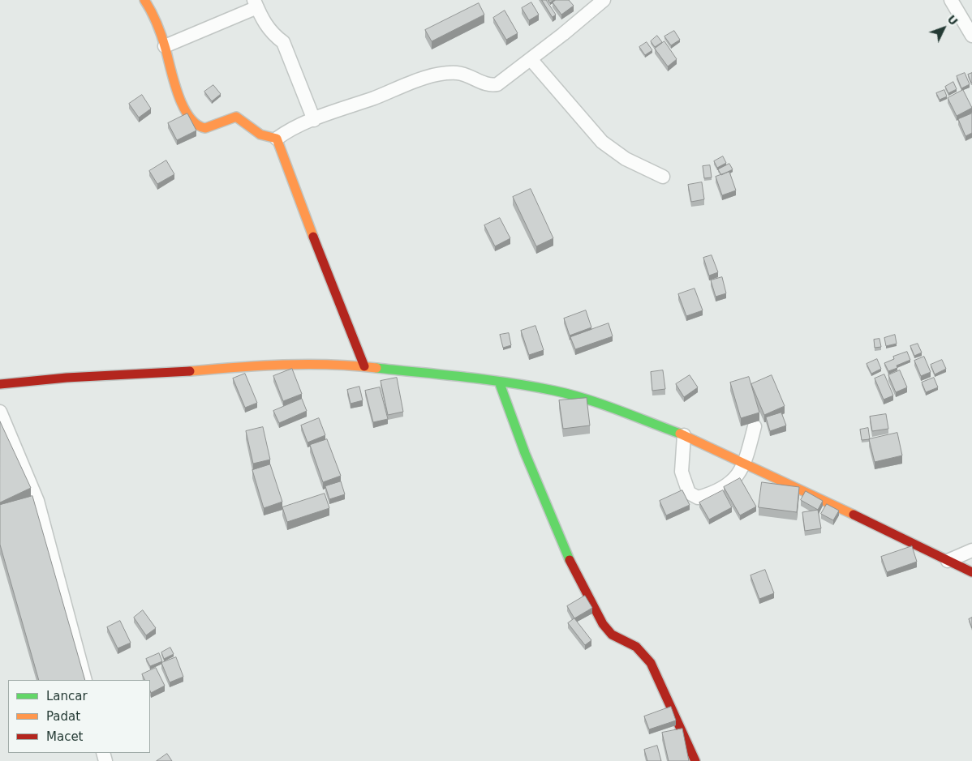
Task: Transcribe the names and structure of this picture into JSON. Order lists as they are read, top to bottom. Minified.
{"legend":["Lancar","Padat","Macet"],"north":"top right"}
